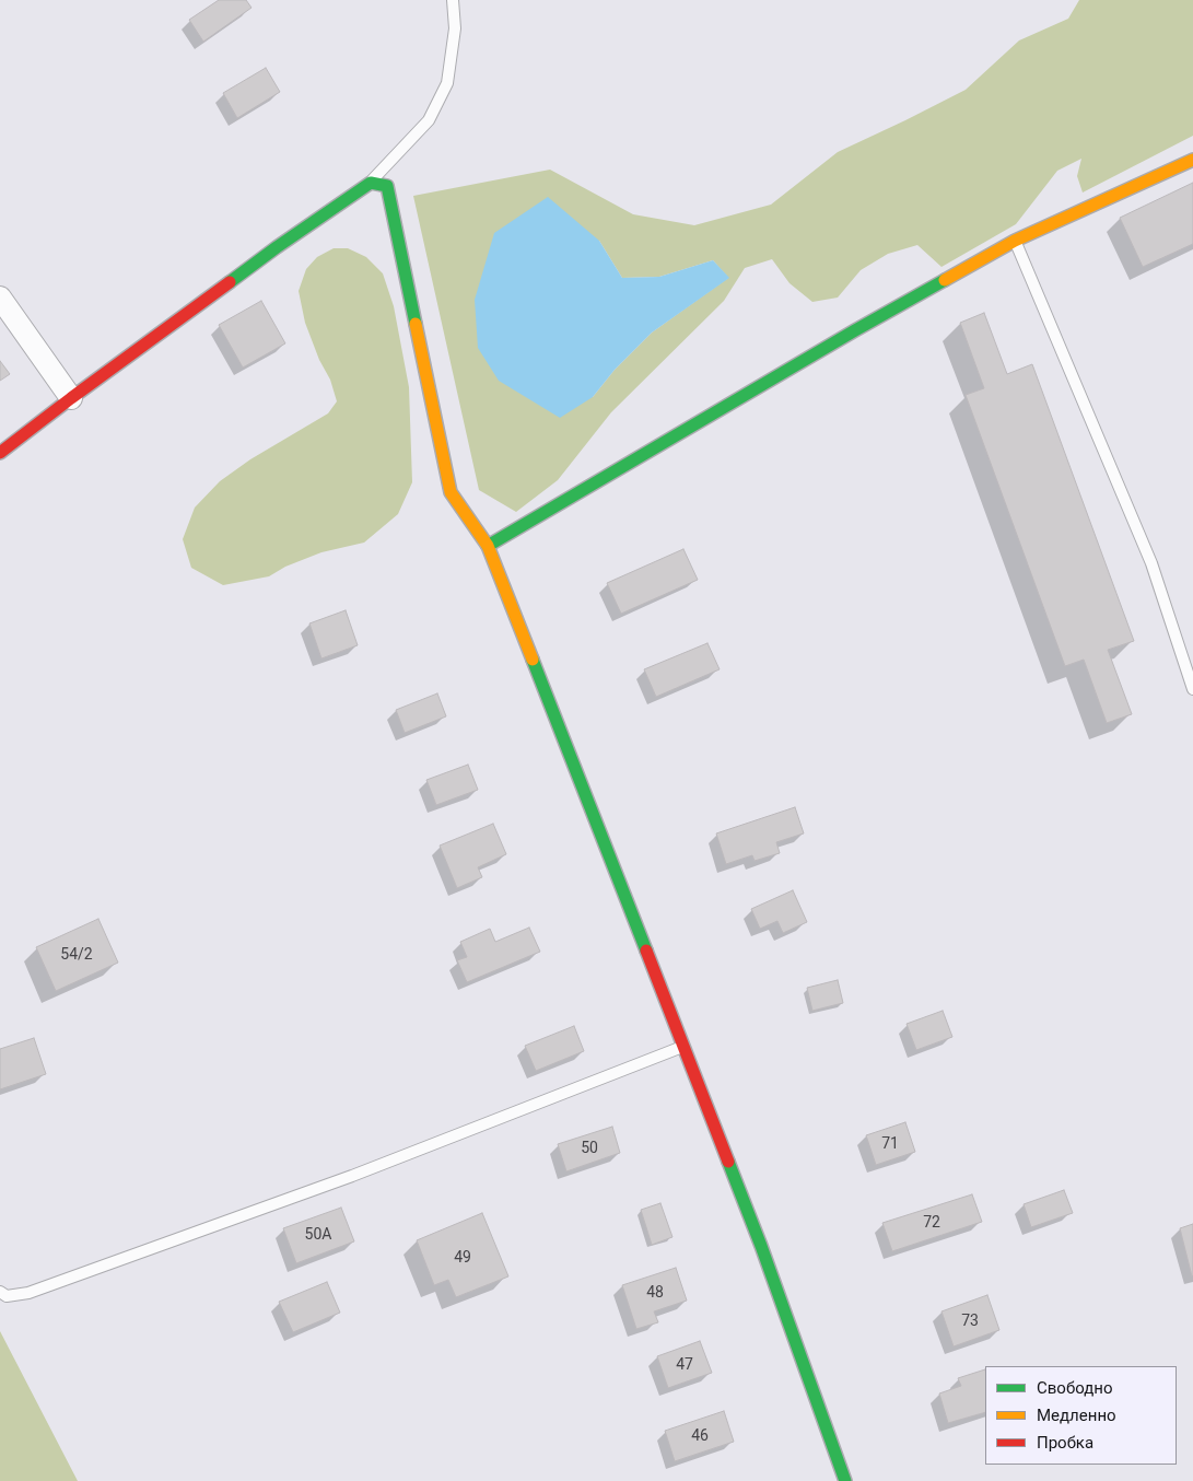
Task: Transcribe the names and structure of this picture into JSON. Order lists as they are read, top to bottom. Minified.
{"house_numbers":["54/2","71","50","72","50А","49","48","73","47","46"],"legend":["Свободно","Медленно","Пробка"]}
